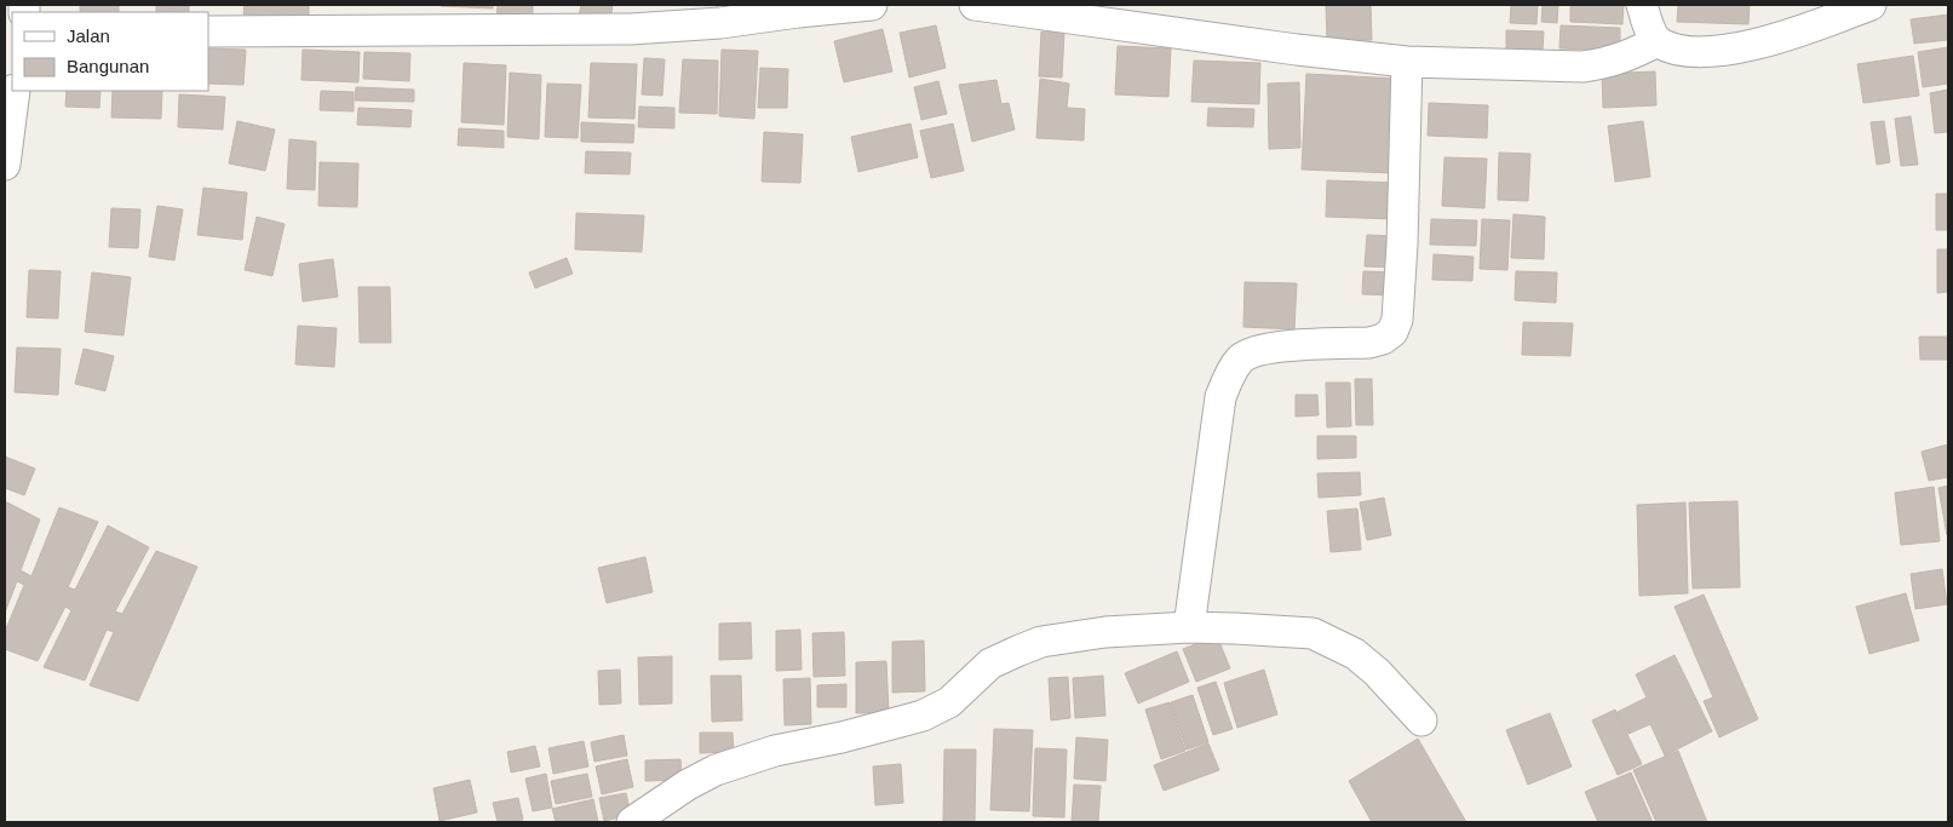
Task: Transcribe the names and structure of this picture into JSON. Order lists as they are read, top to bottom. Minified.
{"legend":["Jalan","Bangunan"]}
